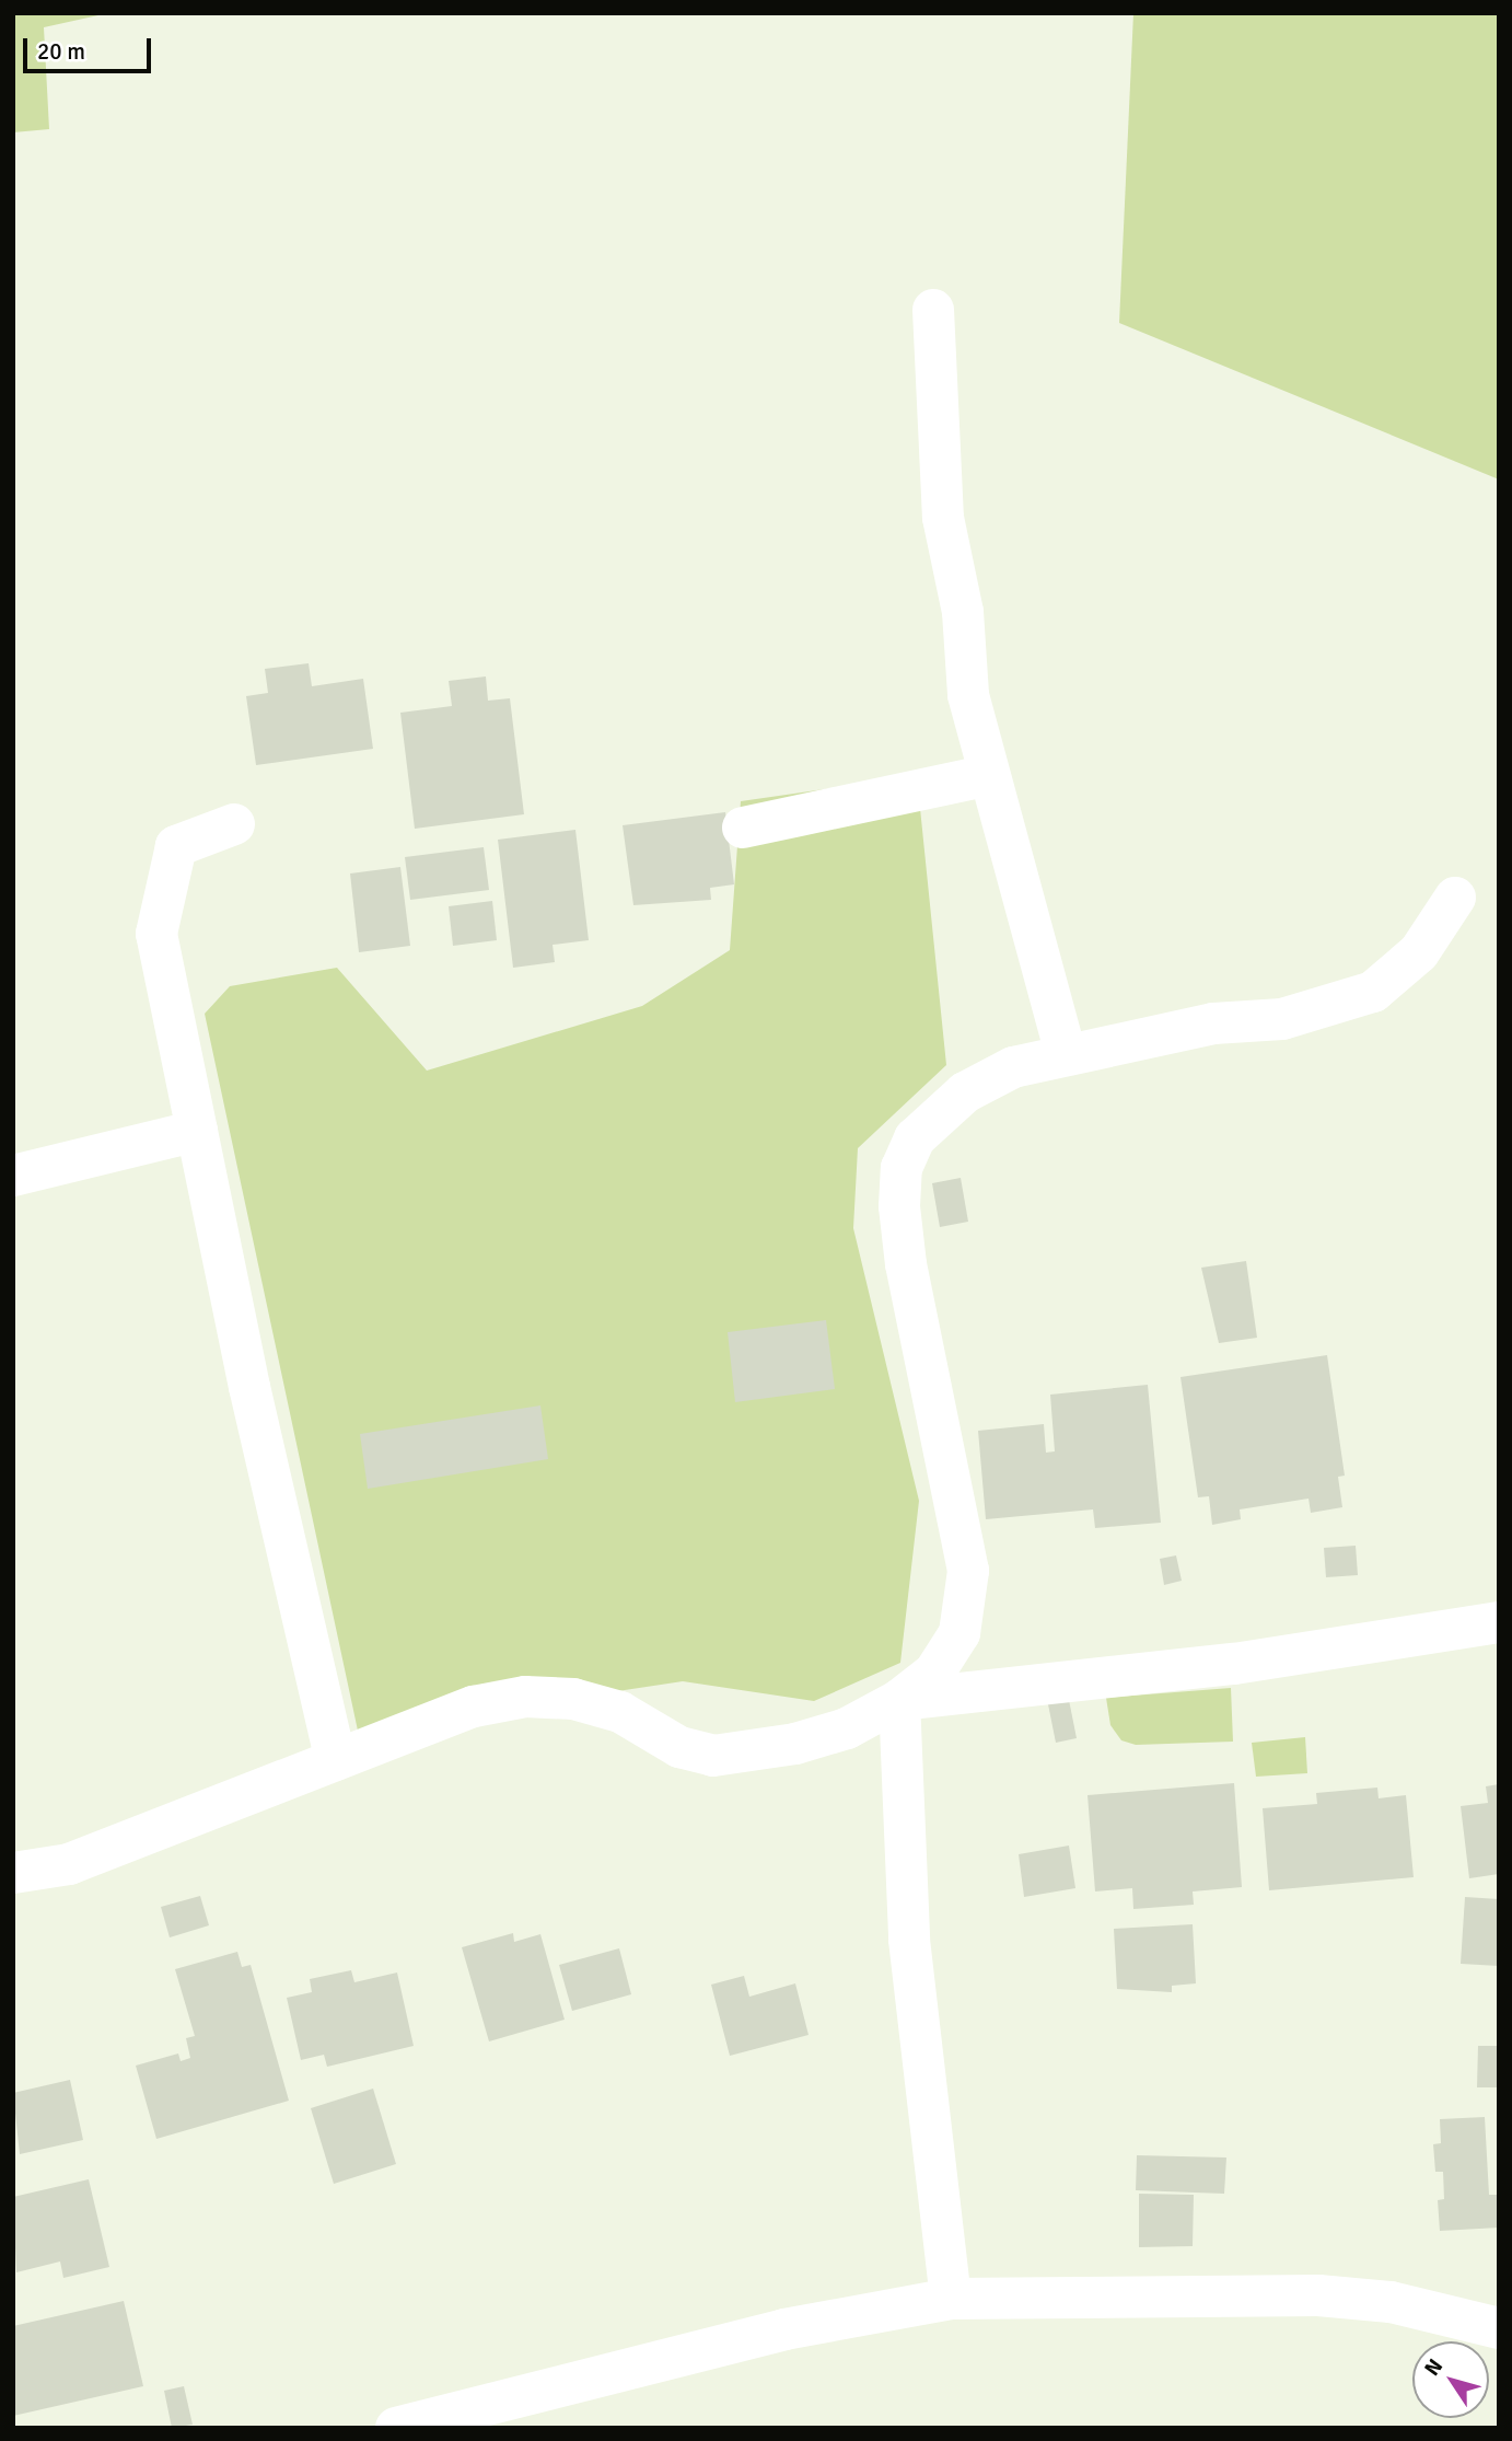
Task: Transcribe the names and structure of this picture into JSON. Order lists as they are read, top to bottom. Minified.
{"scale_bar":"20 m","north":"top left"}
